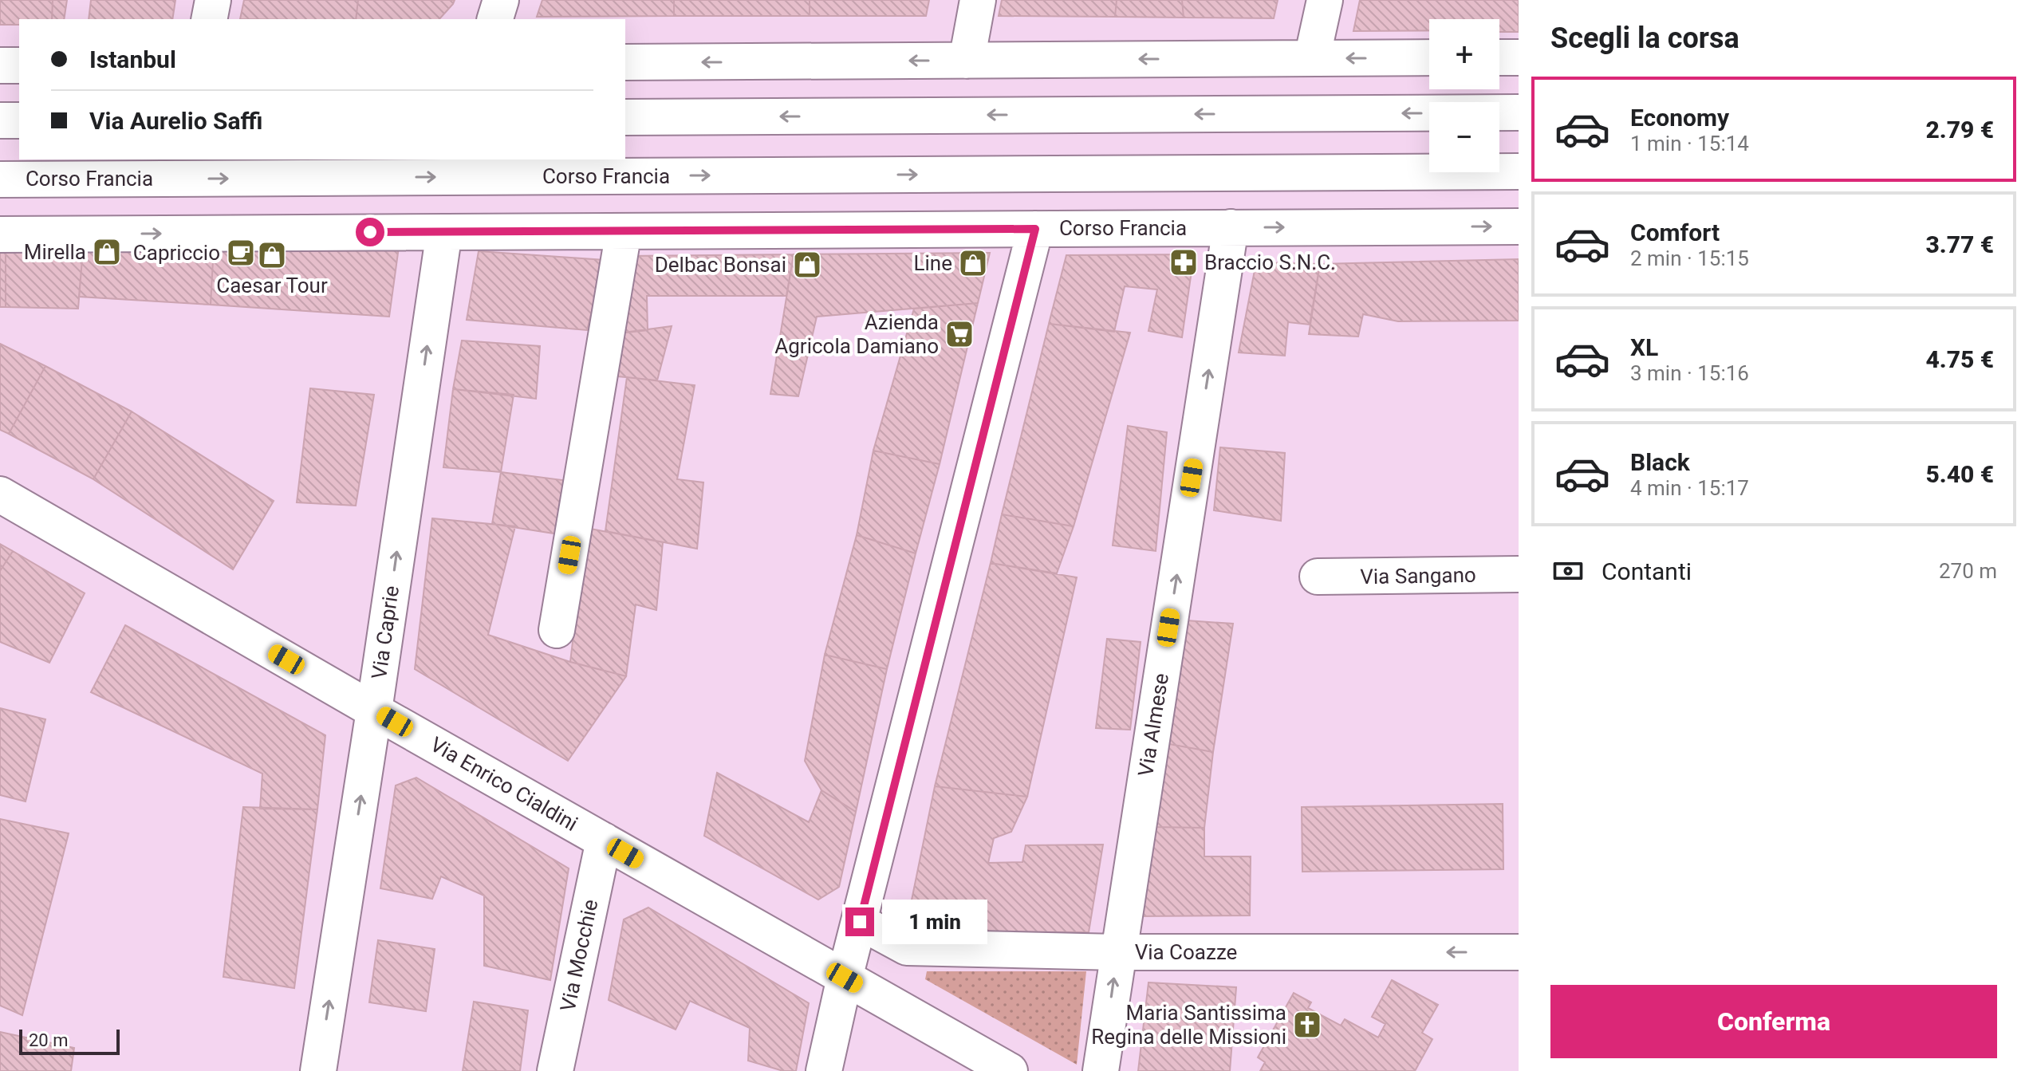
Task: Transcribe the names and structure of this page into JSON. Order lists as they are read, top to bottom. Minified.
{"streets":{"street":["Corso Francia","Via Sangano","Via Caprie","Via Almese","Via Enrico Cialdini","Via Coazze","Via Mocchie"]},"crossings":[["Corso Francia","Via Caprie"],["Corso Francia","Via Almese"],["Via Caprie","Via Enrico Cialdini"],["Via Almese","Via Coazze"],["Via Enrico Cialdini","Via Mocchie"]],"one_way":["Via Coazze"],"places":{"shop":["Mirella","Caesar Tour","Line","Delbac Bonsai"],"cafe":["Capriccio"],"pharmacy":["Braccio S.N.C."],"supermarket":["Azienda Agricola Damiano"],"church":["Maria Santissima Regina delle Missioni"]},"scale_bar":"20 m","page":{"heading":"Scegli la corsa","map_buttons":["+","−"],"banner":["Istanbul","Via Aurelio Saffi"],"list":[{"name":"Economy","note":"1 min · 15:14","value":"2.79 €"},{"name":"Comfort","note":"2 min · 15:15","value":"3.77 €"},{"name":"XL","note":"3 min · 15:16","value":"4.75 €"},{"name":"Black","note":"4 min · 15:17","value":"5.40 €"}],"pay":["Contanti","270 m"],"bubble":"1 min","buttons":"Conferma","scale":"20 m"}}
